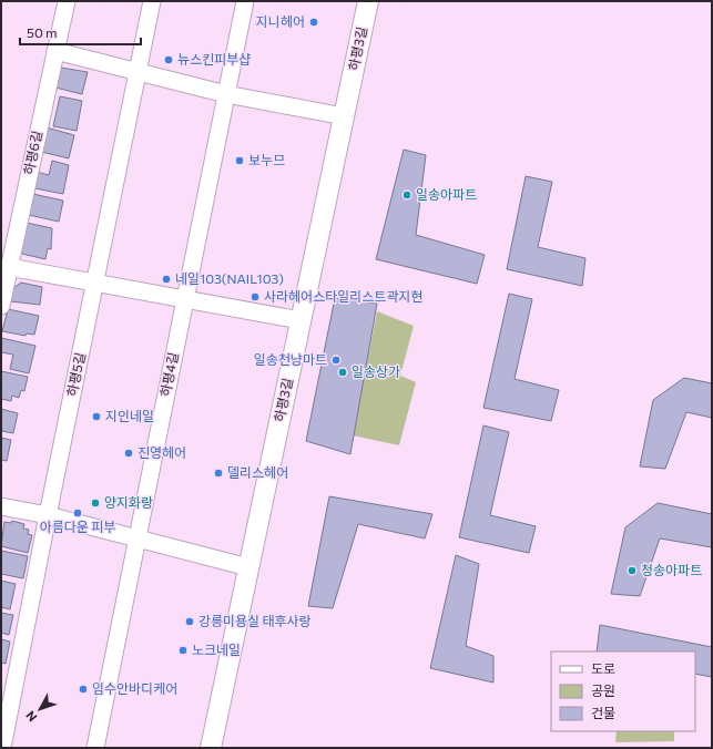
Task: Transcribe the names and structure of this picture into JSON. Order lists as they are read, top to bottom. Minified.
{"streets":{"street":["하평3길","하평6길","하평5길","하평4길"]},"places":["지니헤어","뉴스킨피부샵","보누므","일송아파트","네일103(NAIL103)","사라헤어스타일리스트곽지현","일송천냥마트","일송상가","지인네일","진영헤어","델리스헤어","양지화랑","아름다운 피부","청송아파트","강릉미용실 태후사랑","노크네일","임수안바디케어"],"legend":["도로","공원","건물"],"scale_bar":"50 m","north":"bottom left"}
